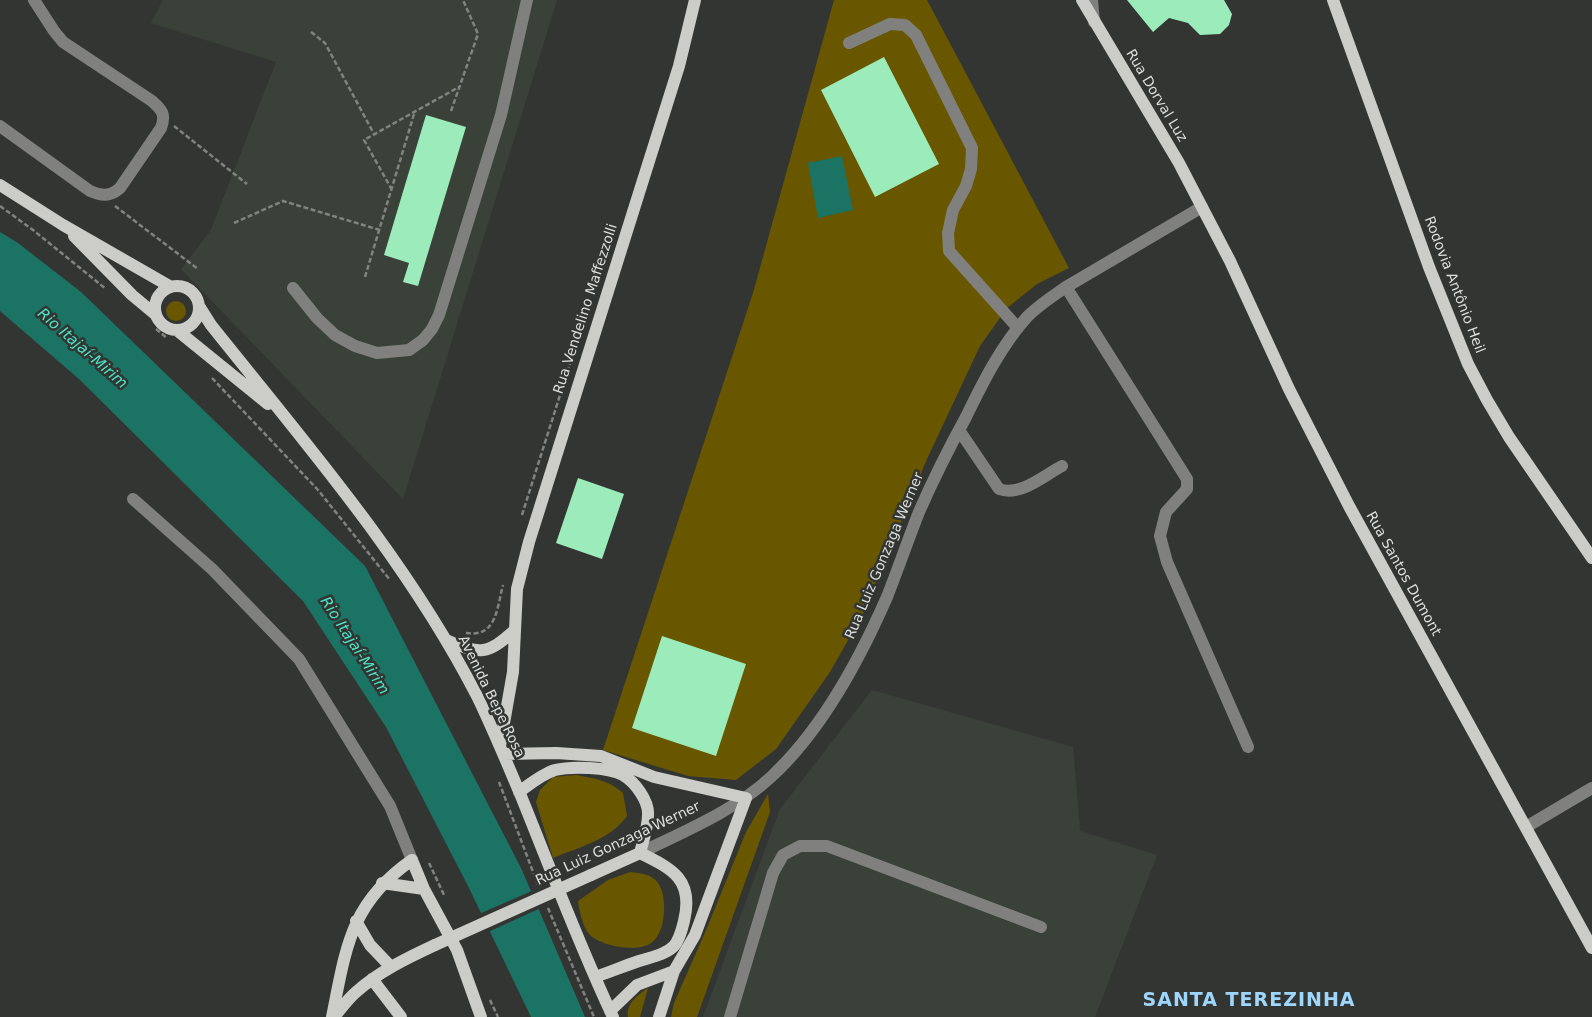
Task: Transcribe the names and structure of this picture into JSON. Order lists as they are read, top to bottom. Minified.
{"streets":{"main road":["Rua Dorval Luz","Rodovia Antônio Heil","Rua Vendelino Maffezzolli","Rua Luiz Gonzaga Werner","Rua Santos Dumont","Avenida Bepe Rosa"]},"crossings":[["Rua Dorval Luz","Rua Luiz Gonzaga Werner"],["Rua Dorval Luz","Rua Santos Dumont"],["Rua Vendelino Maffezzolli","Avenida Bepe Rosa"],["Rua Luiz Gonzaga Werner","Rua Santos Dumont"]],"districts":["SANTA TEREZINHA"],"water":["Rio Itajaí-Mirim"]}
